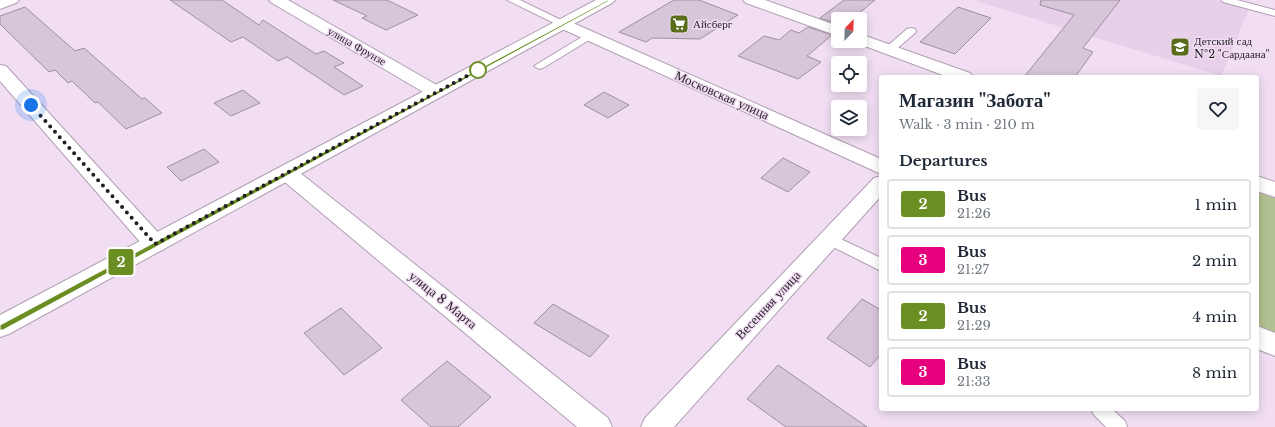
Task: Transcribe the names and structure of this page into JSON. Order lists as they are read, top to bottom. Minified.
{"streets":{"street":["улица Фрунзе","Московская улица","улица 8 Марта","Весенняя улица"]},"places":{"supermarket":["Айсберг"],"school or university":["Детский сад №2 \"Сардаана\""]},"lines":["bus line 2"],"north":"top right","page":{"on_map":"2","heading":[["Магазин \"Забота\"","Walk · 3 min · 210 m"],"Departures"],"list":[{"mark":"2","name":"Bus","note":"21:26","value":"1 min"},{"mark":"3","name":"Bus","note":"21:27","value":"2 min"},{"mark":"2","name":"Bus","note":"21:29","value":"4 min"},{"mark":"3","name":"Bus","note":"21:33","value":"8 min"}]}}
